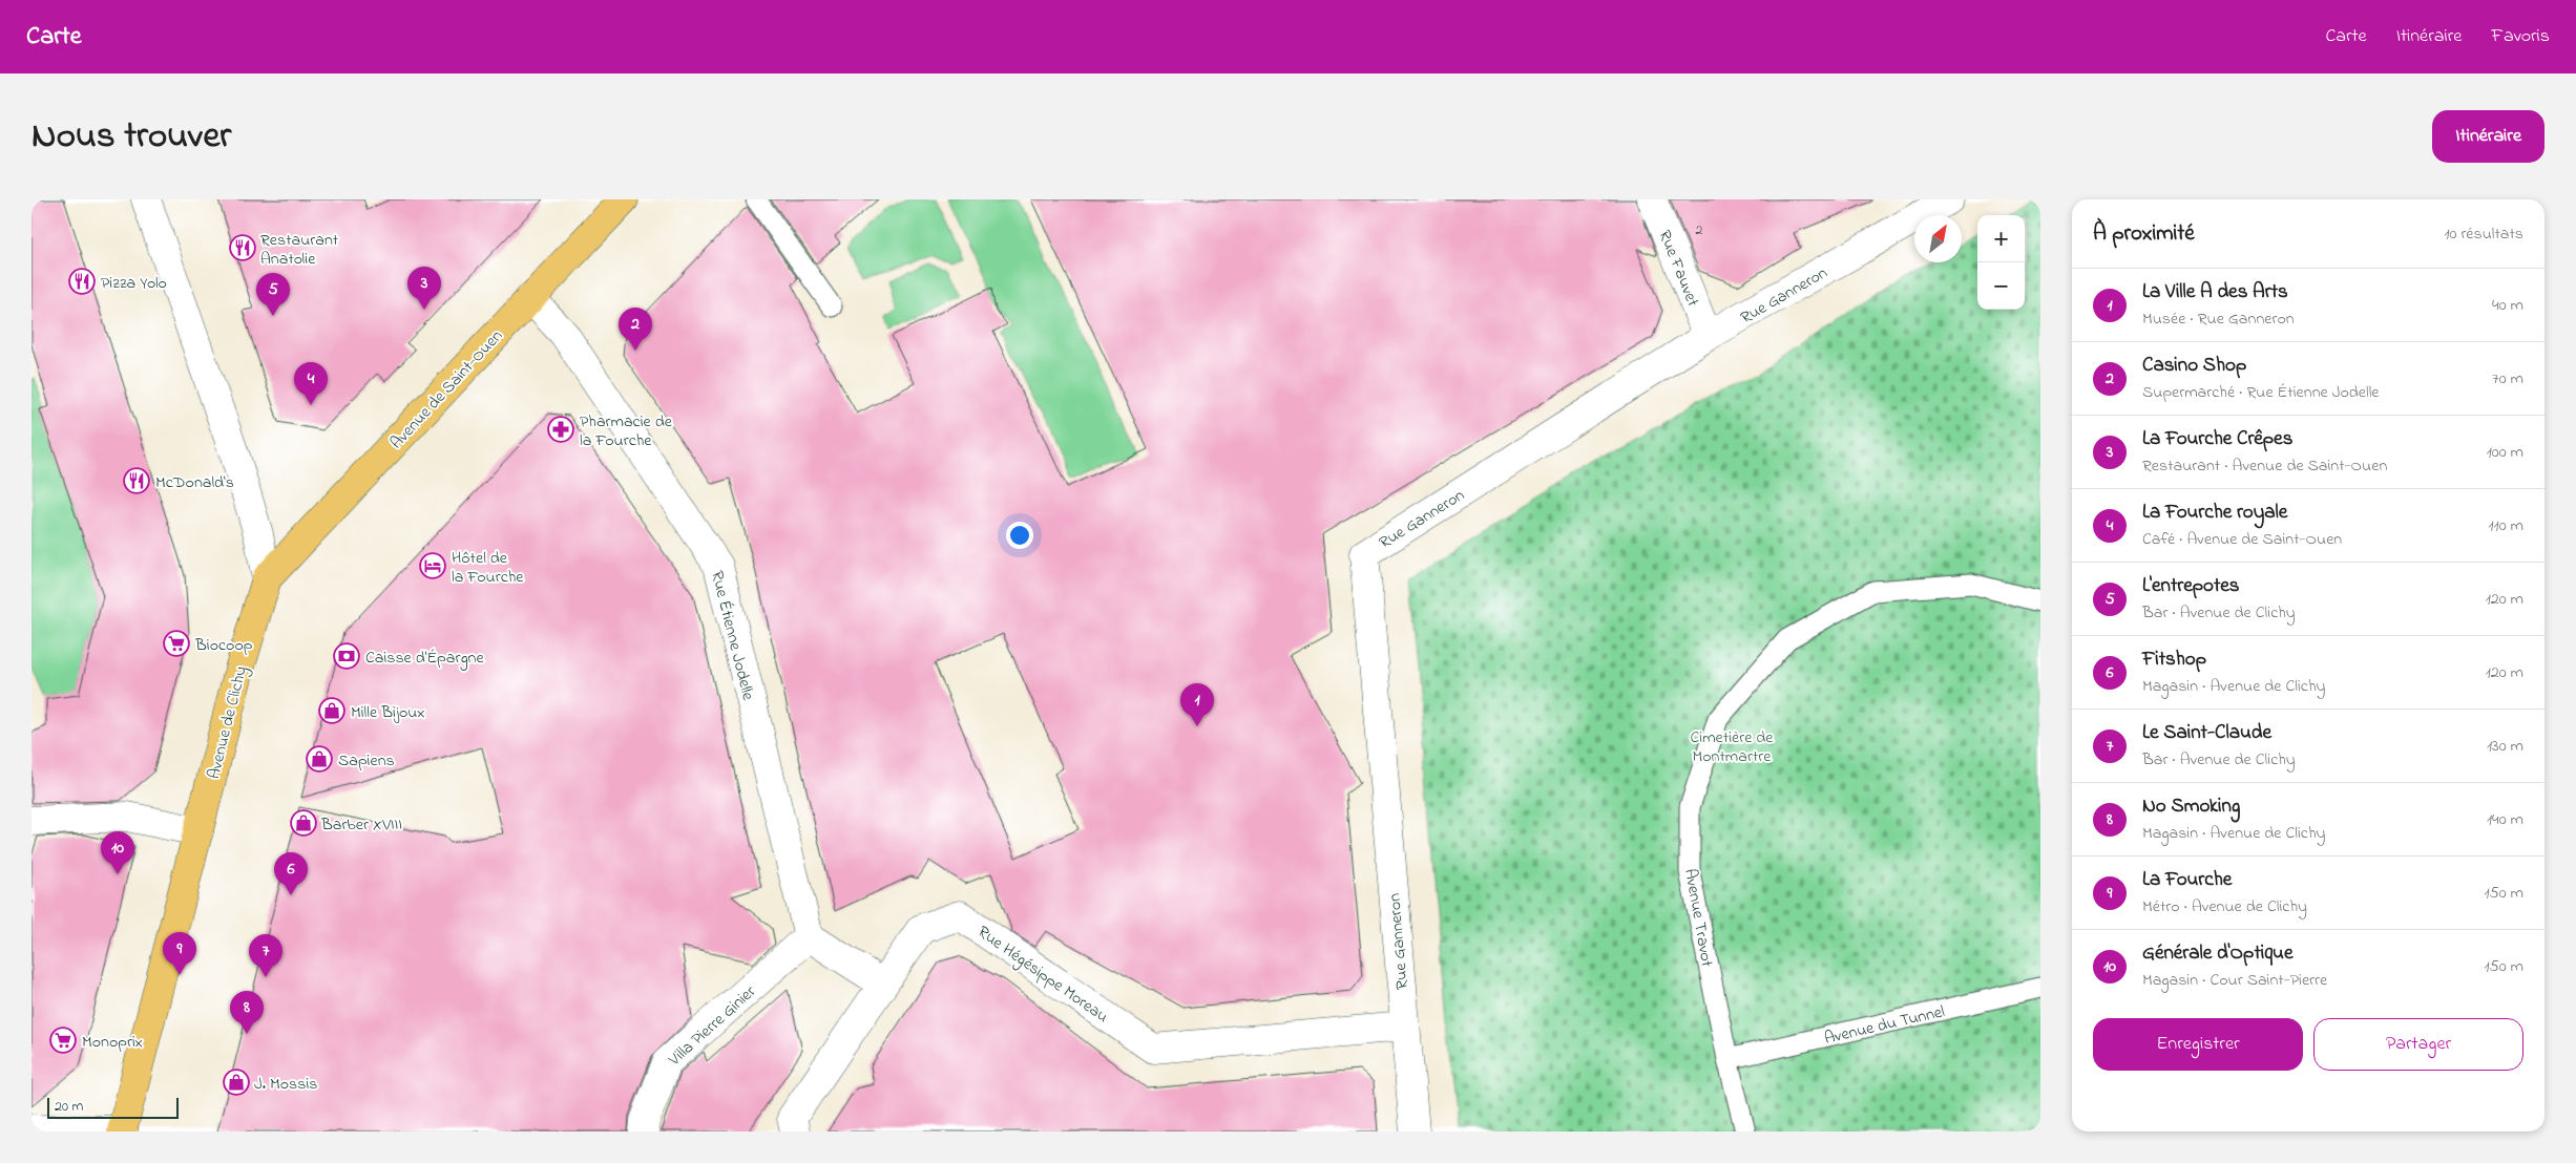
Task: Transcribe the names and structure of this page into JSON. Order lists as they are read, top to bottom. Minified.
{"streets":{"main road":["Avenue de Saint-Ouen","Avenue de Clichy"],"street":["Rue Fauvet","Rue Ganneron","Rue Étienne Jodelle","Rue Hégésippe Moreau","Villa Pierre Ginier"],"lane":["Avenue Travot","Avenue du Tunnel"]},"crossings":[["Rue Fauvet","Rue Ganneron"],["Rue Ganneron","Rue Hégésippe Moreau"],["Avenue de Saint-Ouen","Rue Étienne Jodelle"],["Avenue de Saint-Ouen","Avenue de Clichy"],["Rue Étienne Jodelle","Villa Pierre Ginier"],["Avenue Travot","Avenue du Tunnel"]],"parks":["Cimetière de Montmartre"],"places":{"restaurant":["Restaurant Anatolie","Pizza Yolo","McDonald's"],"pharmacy":["Pharmacie de la Fourche"],"hotel":["Hôtel de la Fourche"],"supermarket":["Biocoop","Monoprix"],"bank":["Caisse d'Épargne"],"shop":["Mille Bijoux","Sapiens","Barber XVIII","J. Mossis"]},"house_numbers":["2"],"scale_bar":"20 m","north":"top right","page":{"header":"Carte","nav":["Carte","Itinéraire","Favoris"],"title":"Nous trouver","buttons":["Itinéraire",["Enregistrer","Partager"]],"heading":["À proximité","10 résultats"],"map_buttons":["+","−"],"pins":["3","5","2","4","1","10","6","9","7","8"],"list":[{"mark":"1","name":"La Ville A des Arts","note":"Musée · Rue Ganneron","value":"40 m"},{"mark":"2","name":"Casino Shop","note":"Supermarché · Rue Étienne Jodelle","value":"70 m"},{"mark":"3","name":"La Fourche Crêpes","note":"Restaurant · Avenue de Saint-Ouen","value":"100 m"},{"mark":"4","name":"La Fourche royale","note":"Café · Avenue de Saint-Ouen","value":"110 m"},{"mark":"5","name":"L'entrepotes","note":"Bar · Avenue de Clichy","value":"120 m"},{"mark":"6","name":"Fitshop","note":"Magasin · Avenue de Clichy","value":"120 m"},{"mark":"7","name":"Le Saint-Claude","note":"Bar · Avenue de Clichy","value":"130 m"},{"mark":"8","name":"No Smoking","note":"Magasin · Avenue de Clichy","value":"140 m"},{"mark":"9","name":"La Fourche","note":"Métro · Avenue de Clichy","value":"150 m"},{"mark":"10","name":"Générale d'Optique","note":"Magasin · Cour Saint-Pierre","value":"150 m"}],"scale":"20 m"}}
